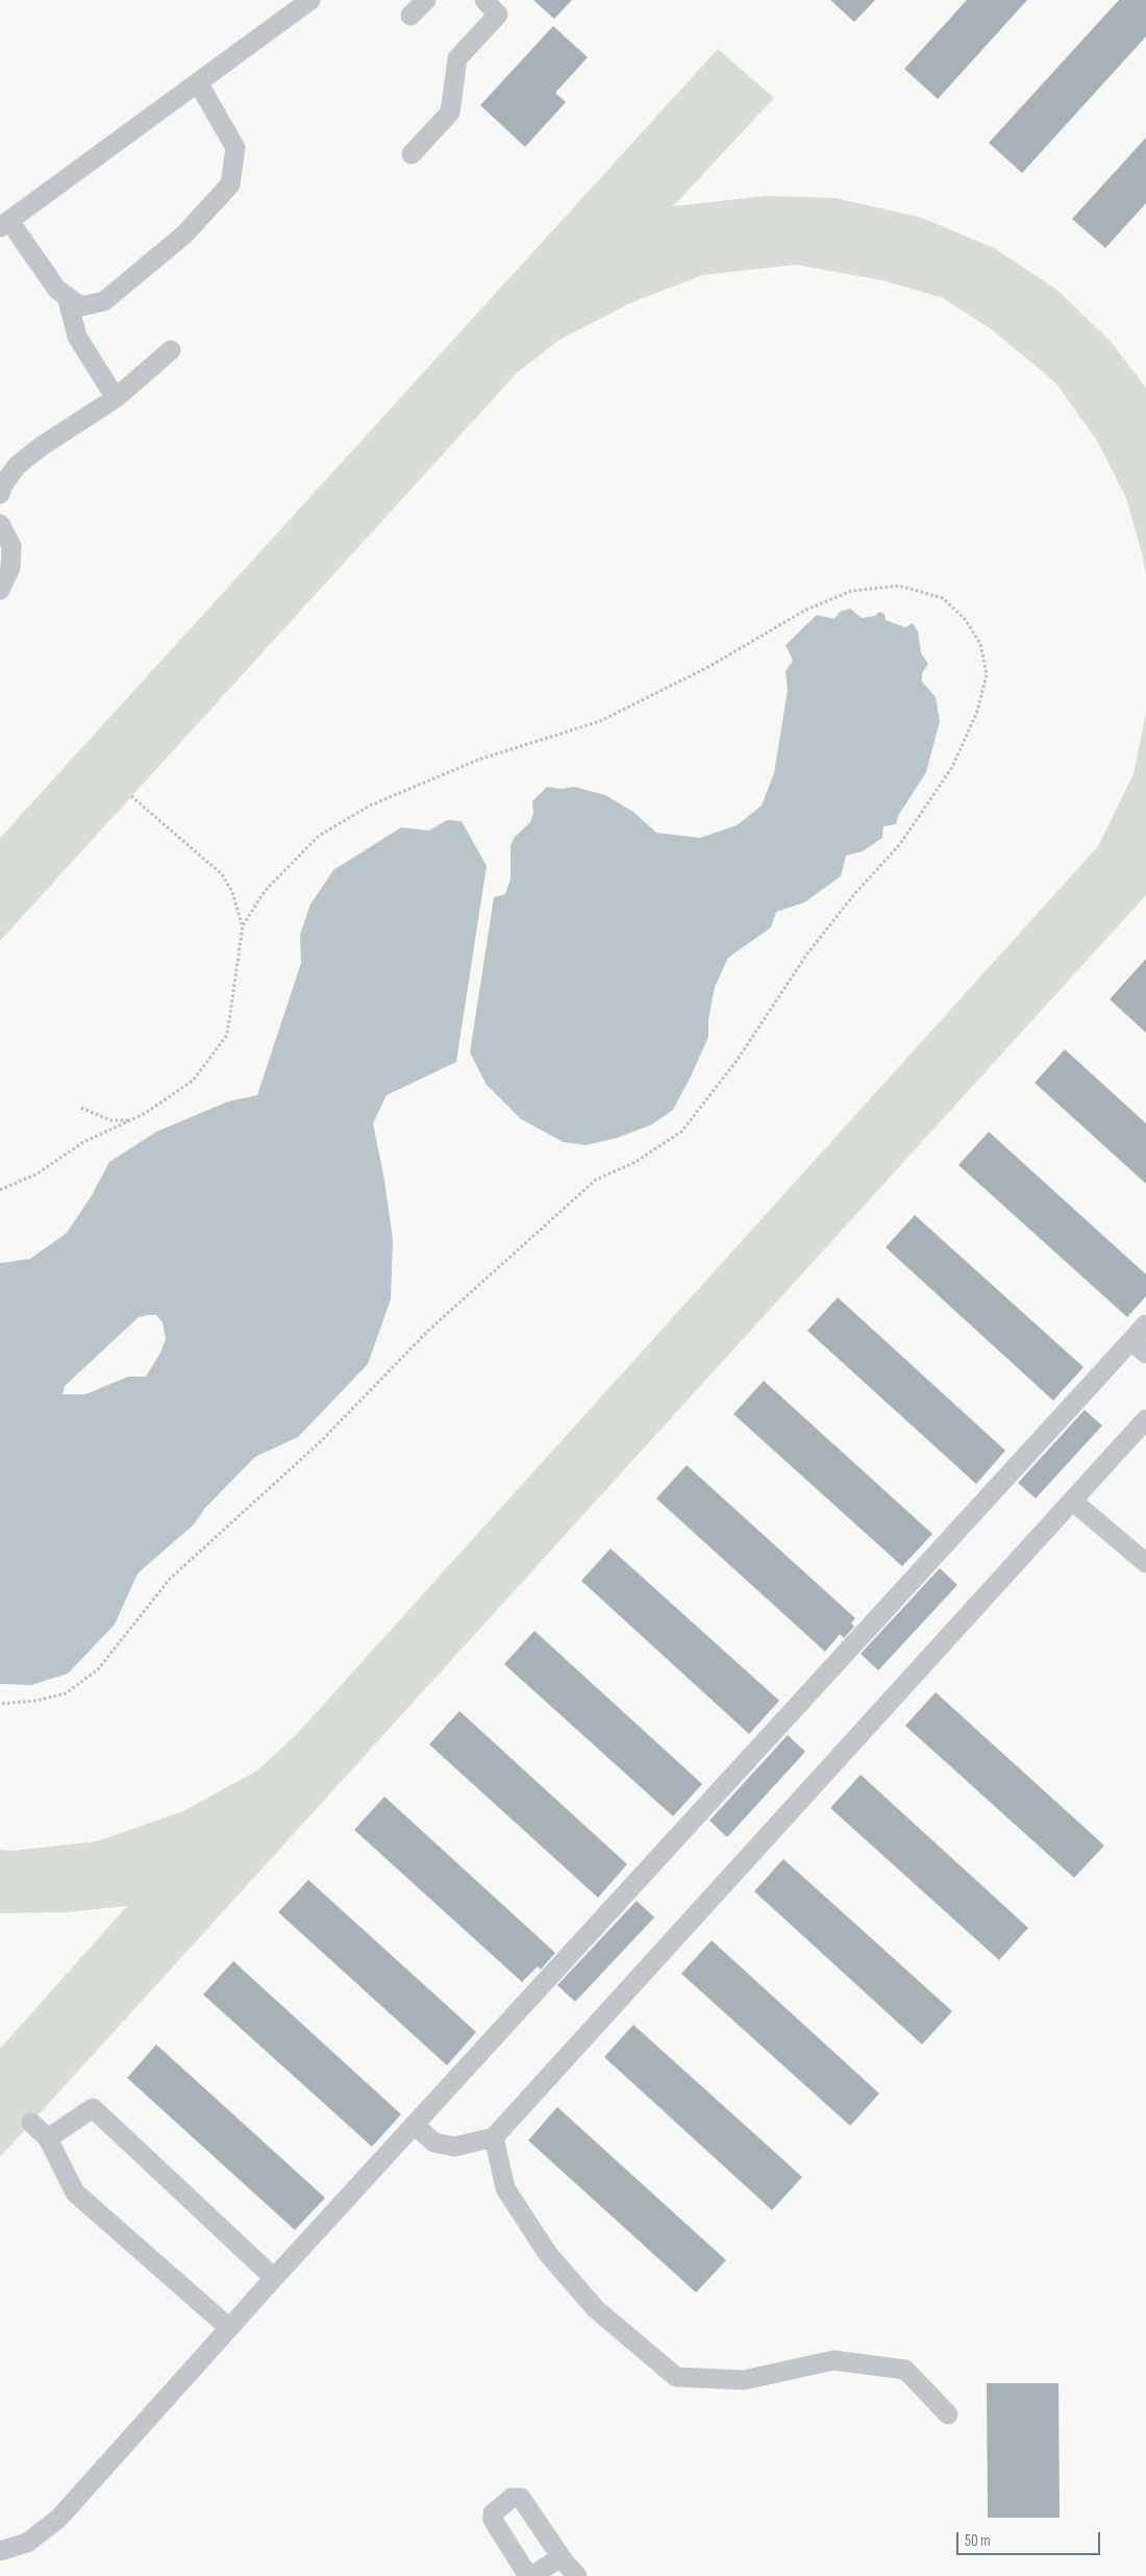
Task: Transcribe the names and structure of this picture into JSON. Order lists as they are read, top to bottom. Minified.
{"scale_bar":"50 m"}
